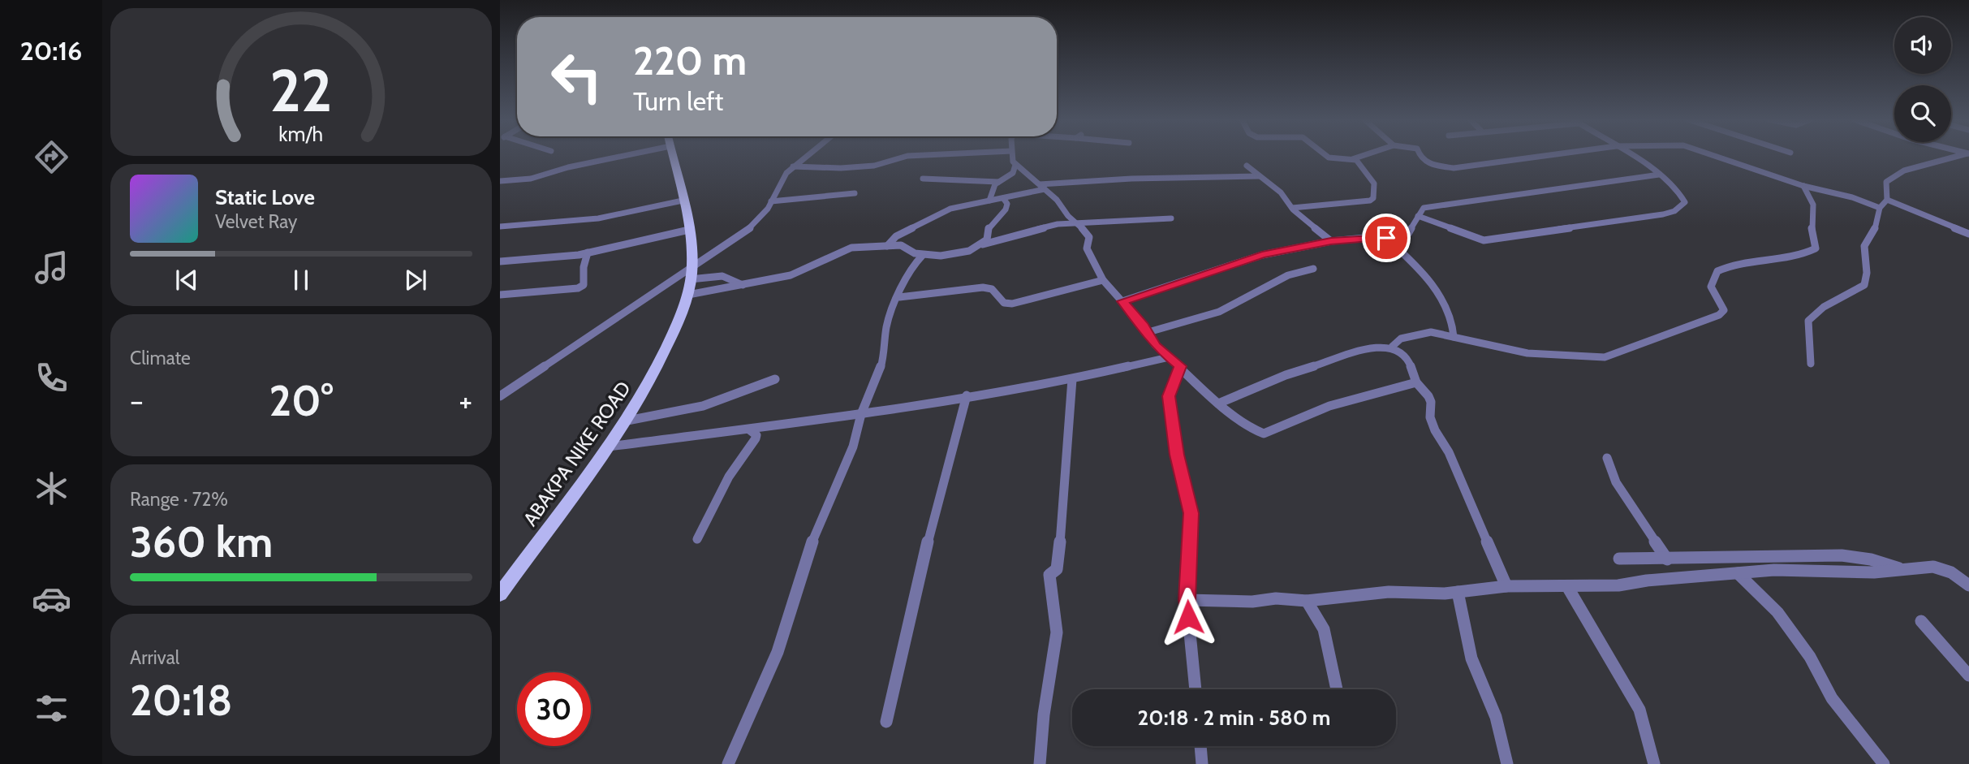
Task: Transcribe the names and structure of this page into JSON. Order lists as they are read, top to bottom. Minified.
{"streets":{"main road":["ABAKPA NIKE ROAD"]},"page":{"tabs":"20:16","turn":["220 m","Turn left"],"song":["Static Love","Velvet Ray"],"tile":["Climate",["Range · 72%","360 km"],["Arrival","20:18"]],"heat":["−","20°","+"],"limit":"30","trip":"20:18 · 2 min · 580 m","gauge":["22","km/h"]}}
